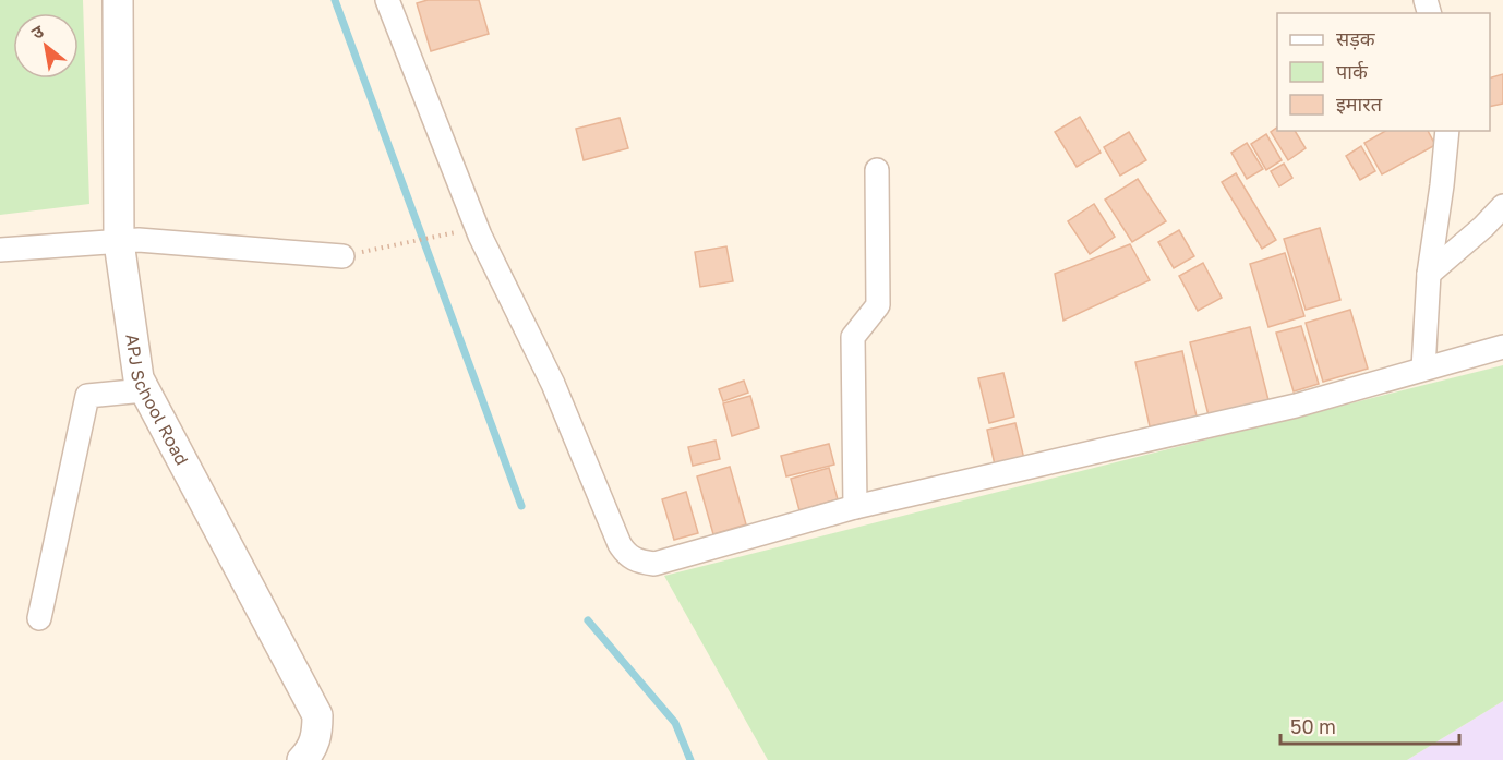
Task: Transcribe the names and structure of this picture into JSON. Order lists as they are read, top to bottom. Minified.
{"streets":{"street":["APJ School Road"]},"legend":["सड़क","पार्क","इमारत"],"scale_bar":"50 m","north":"top left"}
